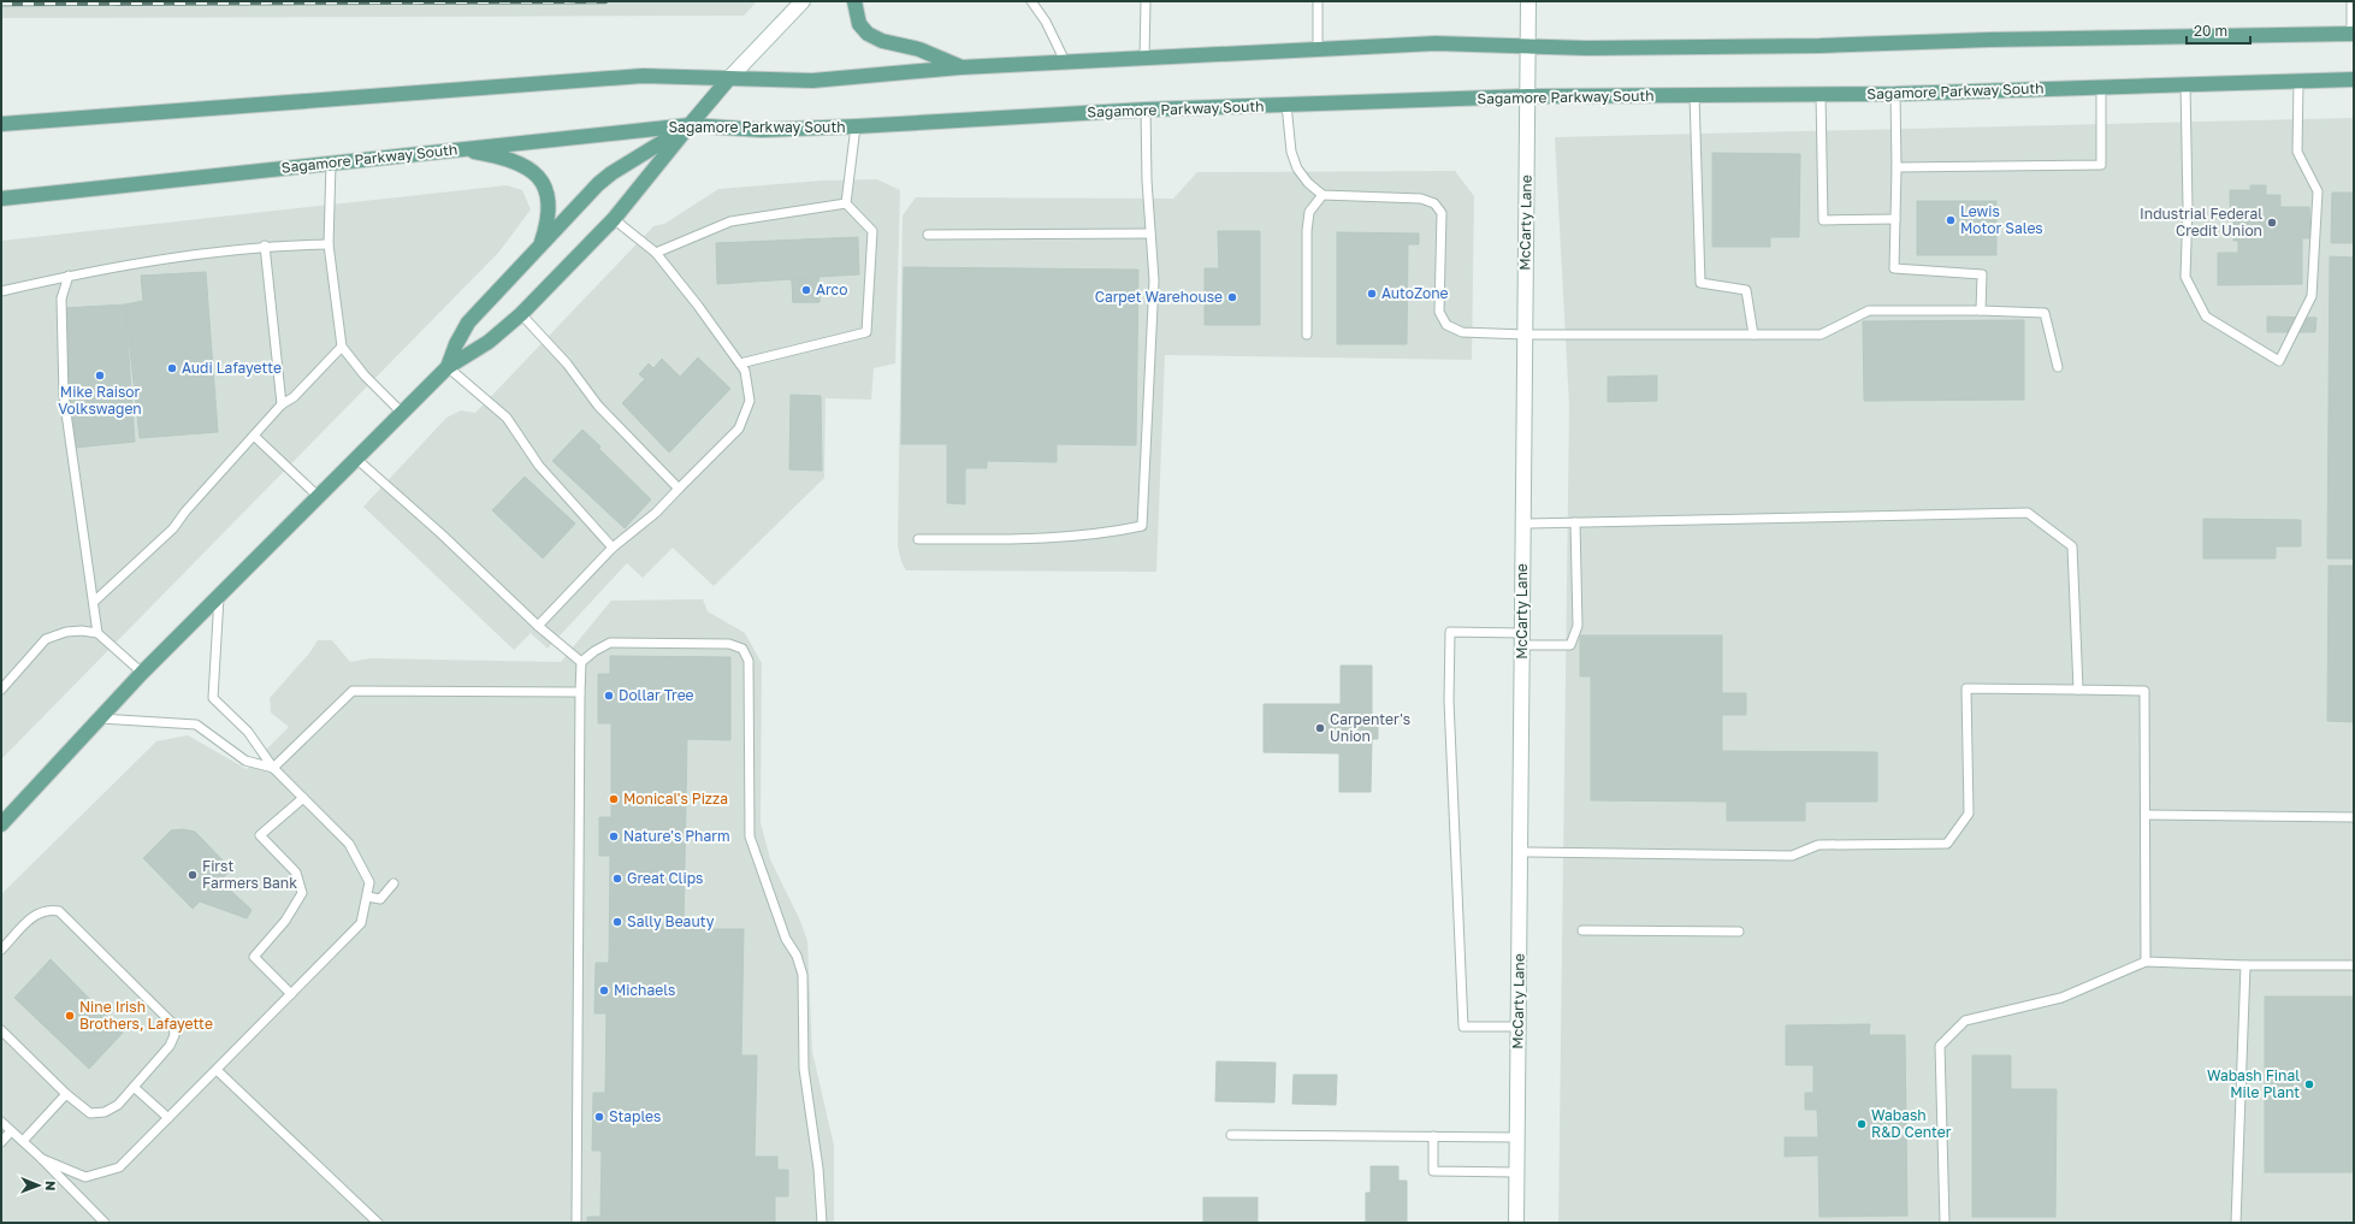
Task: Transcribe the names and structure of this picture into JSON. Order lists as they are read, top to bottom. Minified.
{"streets":{"main road":["Sagamore Parkway South","McCarty Lane"]},"crossings":[["Sagamore Parkway South","McCarty Lane"]],"places":["Lewis Motor Sales","Industrial Federal Credit Union","Arco","AutoZone","Carpet Warehouse","Audi Lafayette","Mike Raisor Volkswagen","Dollar Tree","Carpenter's Union","Monical's Pizza","Nature's Pharm","First Farmers Bank","Great Clips","Sally Beauty","Michaels","Nine Irish Brothers, Lafayette","Wabash Final Mile Plant","Staples","Wabash R&D Center"],"scale_bar":"20 m","north":"right"}
